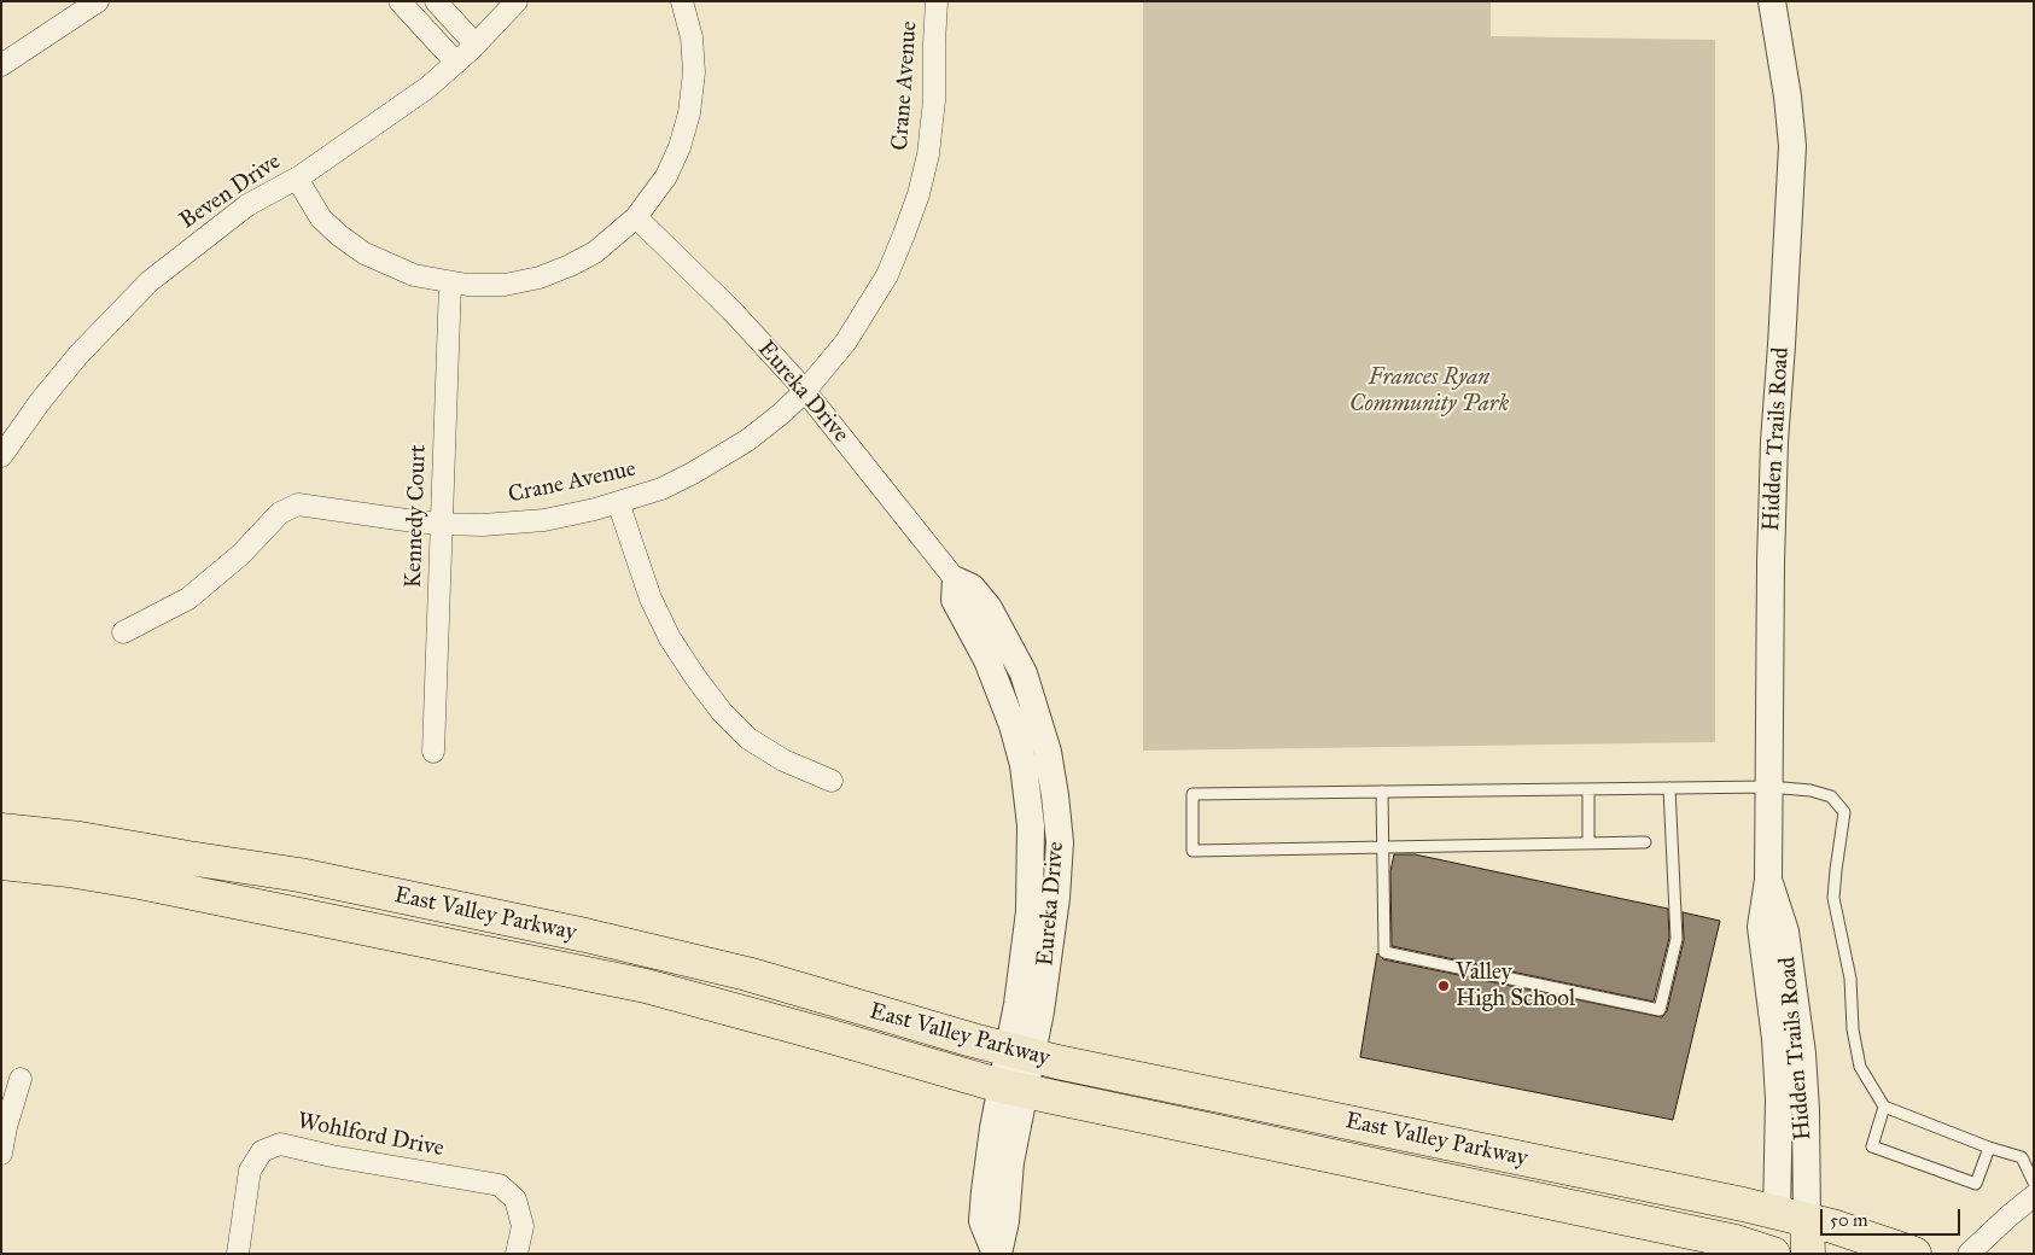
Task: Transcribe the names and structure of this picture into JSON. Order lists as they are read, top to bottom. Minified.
{"streets":{"main road":["East Valley Parkway"],"street":["Crane Avenue","Beven Drive","Eureka Drive","Hidden Trails Road","Kennedy Court","Wohlford Drive"]},"crossings":[["Crane Avenue","Eureka Drive"],["Crane Avenue","Kennedy Court"],["Eureka Drive","East Valley Parkway"],["Hidden Trails Road","East Valley Parkway"]],"parks":["Frances Ryan Community Park"],"places":["Valley High School"],"scale_bar":"50 m"}
